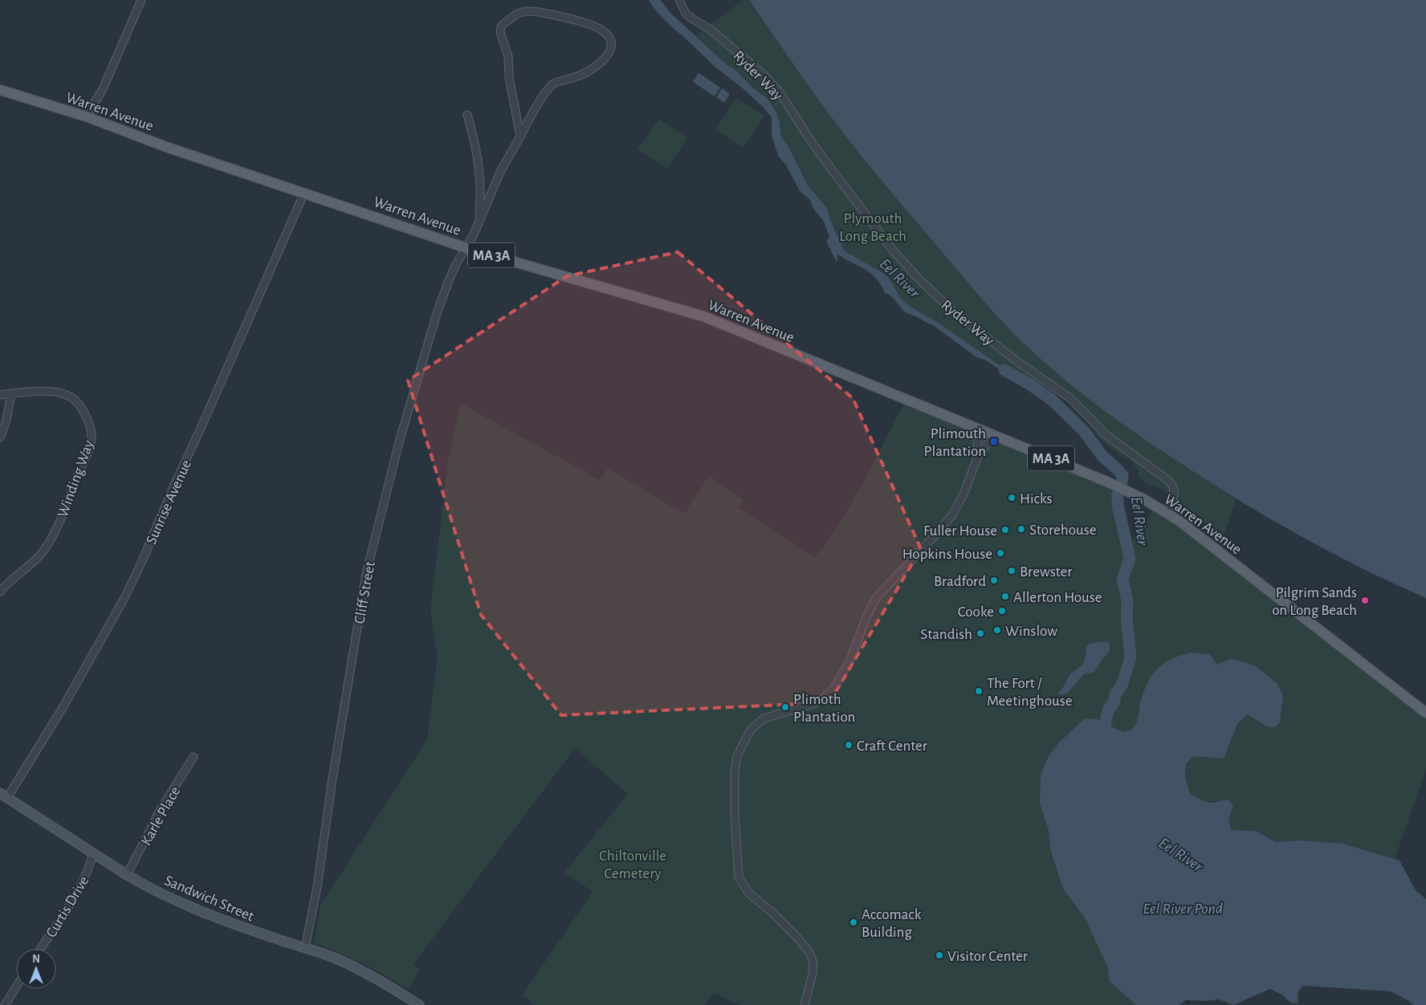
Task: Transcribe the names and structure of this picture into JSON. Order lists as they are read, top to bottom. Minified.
{"streets":{"main road":["Warren Avenue","MA 3A"],"street":["Ryder Way","Winding Way","Sunrise Avenue","Cliff Street","Karle Place","Sandwich Street","Curtis Drive"]},"crossings":[["Ryder Way","Warren Avenue"],["Warren Avenue","Sunrise Avenue"],["Warren Avenue","Cliff Street"],["Sunrise Avenue","Sandwich Street"],["Cliff Street","Sandwich Street"],["Karle Place","Sandwich Street"],["Sandwich Street","Curtis Drive"]],"water":["Eel River","Eel River Pond"],"parks":["Plymouth Long Beach","Chiltonville Cemetery"],"places":{"transit":["Plimouth Plantation"],"other":["Hicks","Storehouse","Fuller House","Hopkins House","Brewster","Bradford","Allerton House","Pilgrim Sands on Long Beach","Cooke","Winslow","Standish","The Fort / Meetinghouse","Plimoth Plantation","Craft Center","Accomack Building","Visitor Center"]},"north":"top"}
